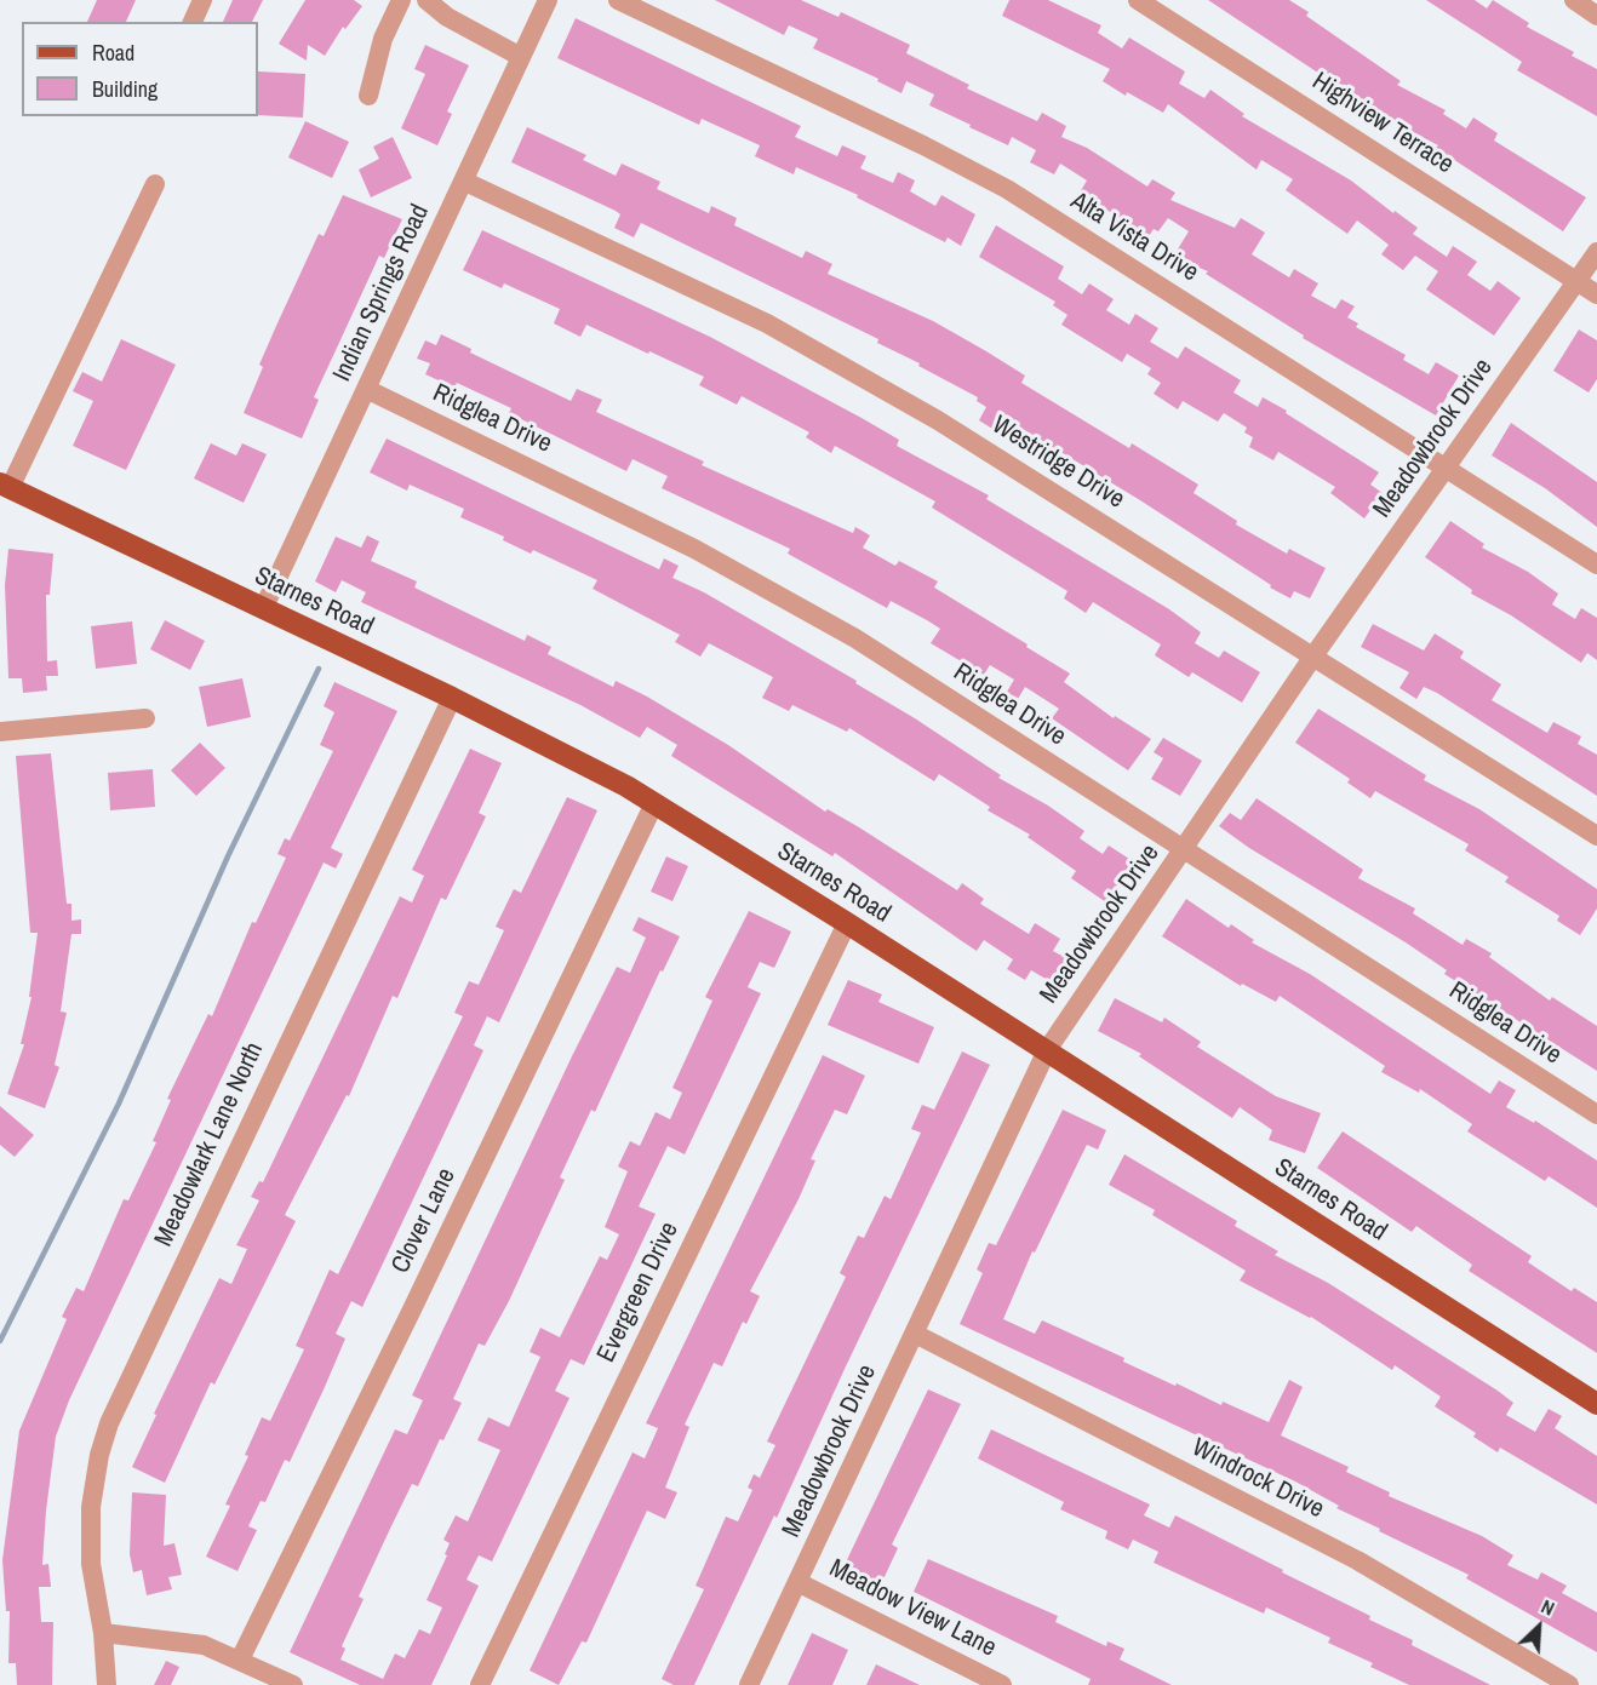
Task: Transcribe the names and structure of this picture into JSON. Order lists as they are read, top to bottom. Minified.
{"streets":{"main road":["Starnes Road"],"street":["Highview Terrace","Alta Vista Drive","Indian Springs Road","Ridglea Drive","Meadowbrook Drive","Westridge Drive","Meadowlark Lane North","Clover Lane","Evergreen Drive","Windrock Drive","Meadow View Lane"]},"crossings":[["Highview Terrace","Meadowbrook Drive"],["Alta Vista Drive","Meadowbrook Drive"],["Indian Springs Road","Ridglea Drive"],["Indian Springs Road","Westridge Drive"],["Indian Springs Road","Starnes Road"],["Ridglea Drive","Meadowbrook Drive"],["Meadowbrook Drive","Westridge Drive"],["Meadowbrook Drive","Starnes Road"],["Meadowbrook Drive","Windrock Drive"],["Meadowbrook Drive","Meadow View Lane"],["Starnes Road","Meadowlark Lane North"],["Starnes Road","Clover Lane"],["Starnes Road","Evergreen Drive"]],"legend":["Road","Building"],"north":"top right"}
